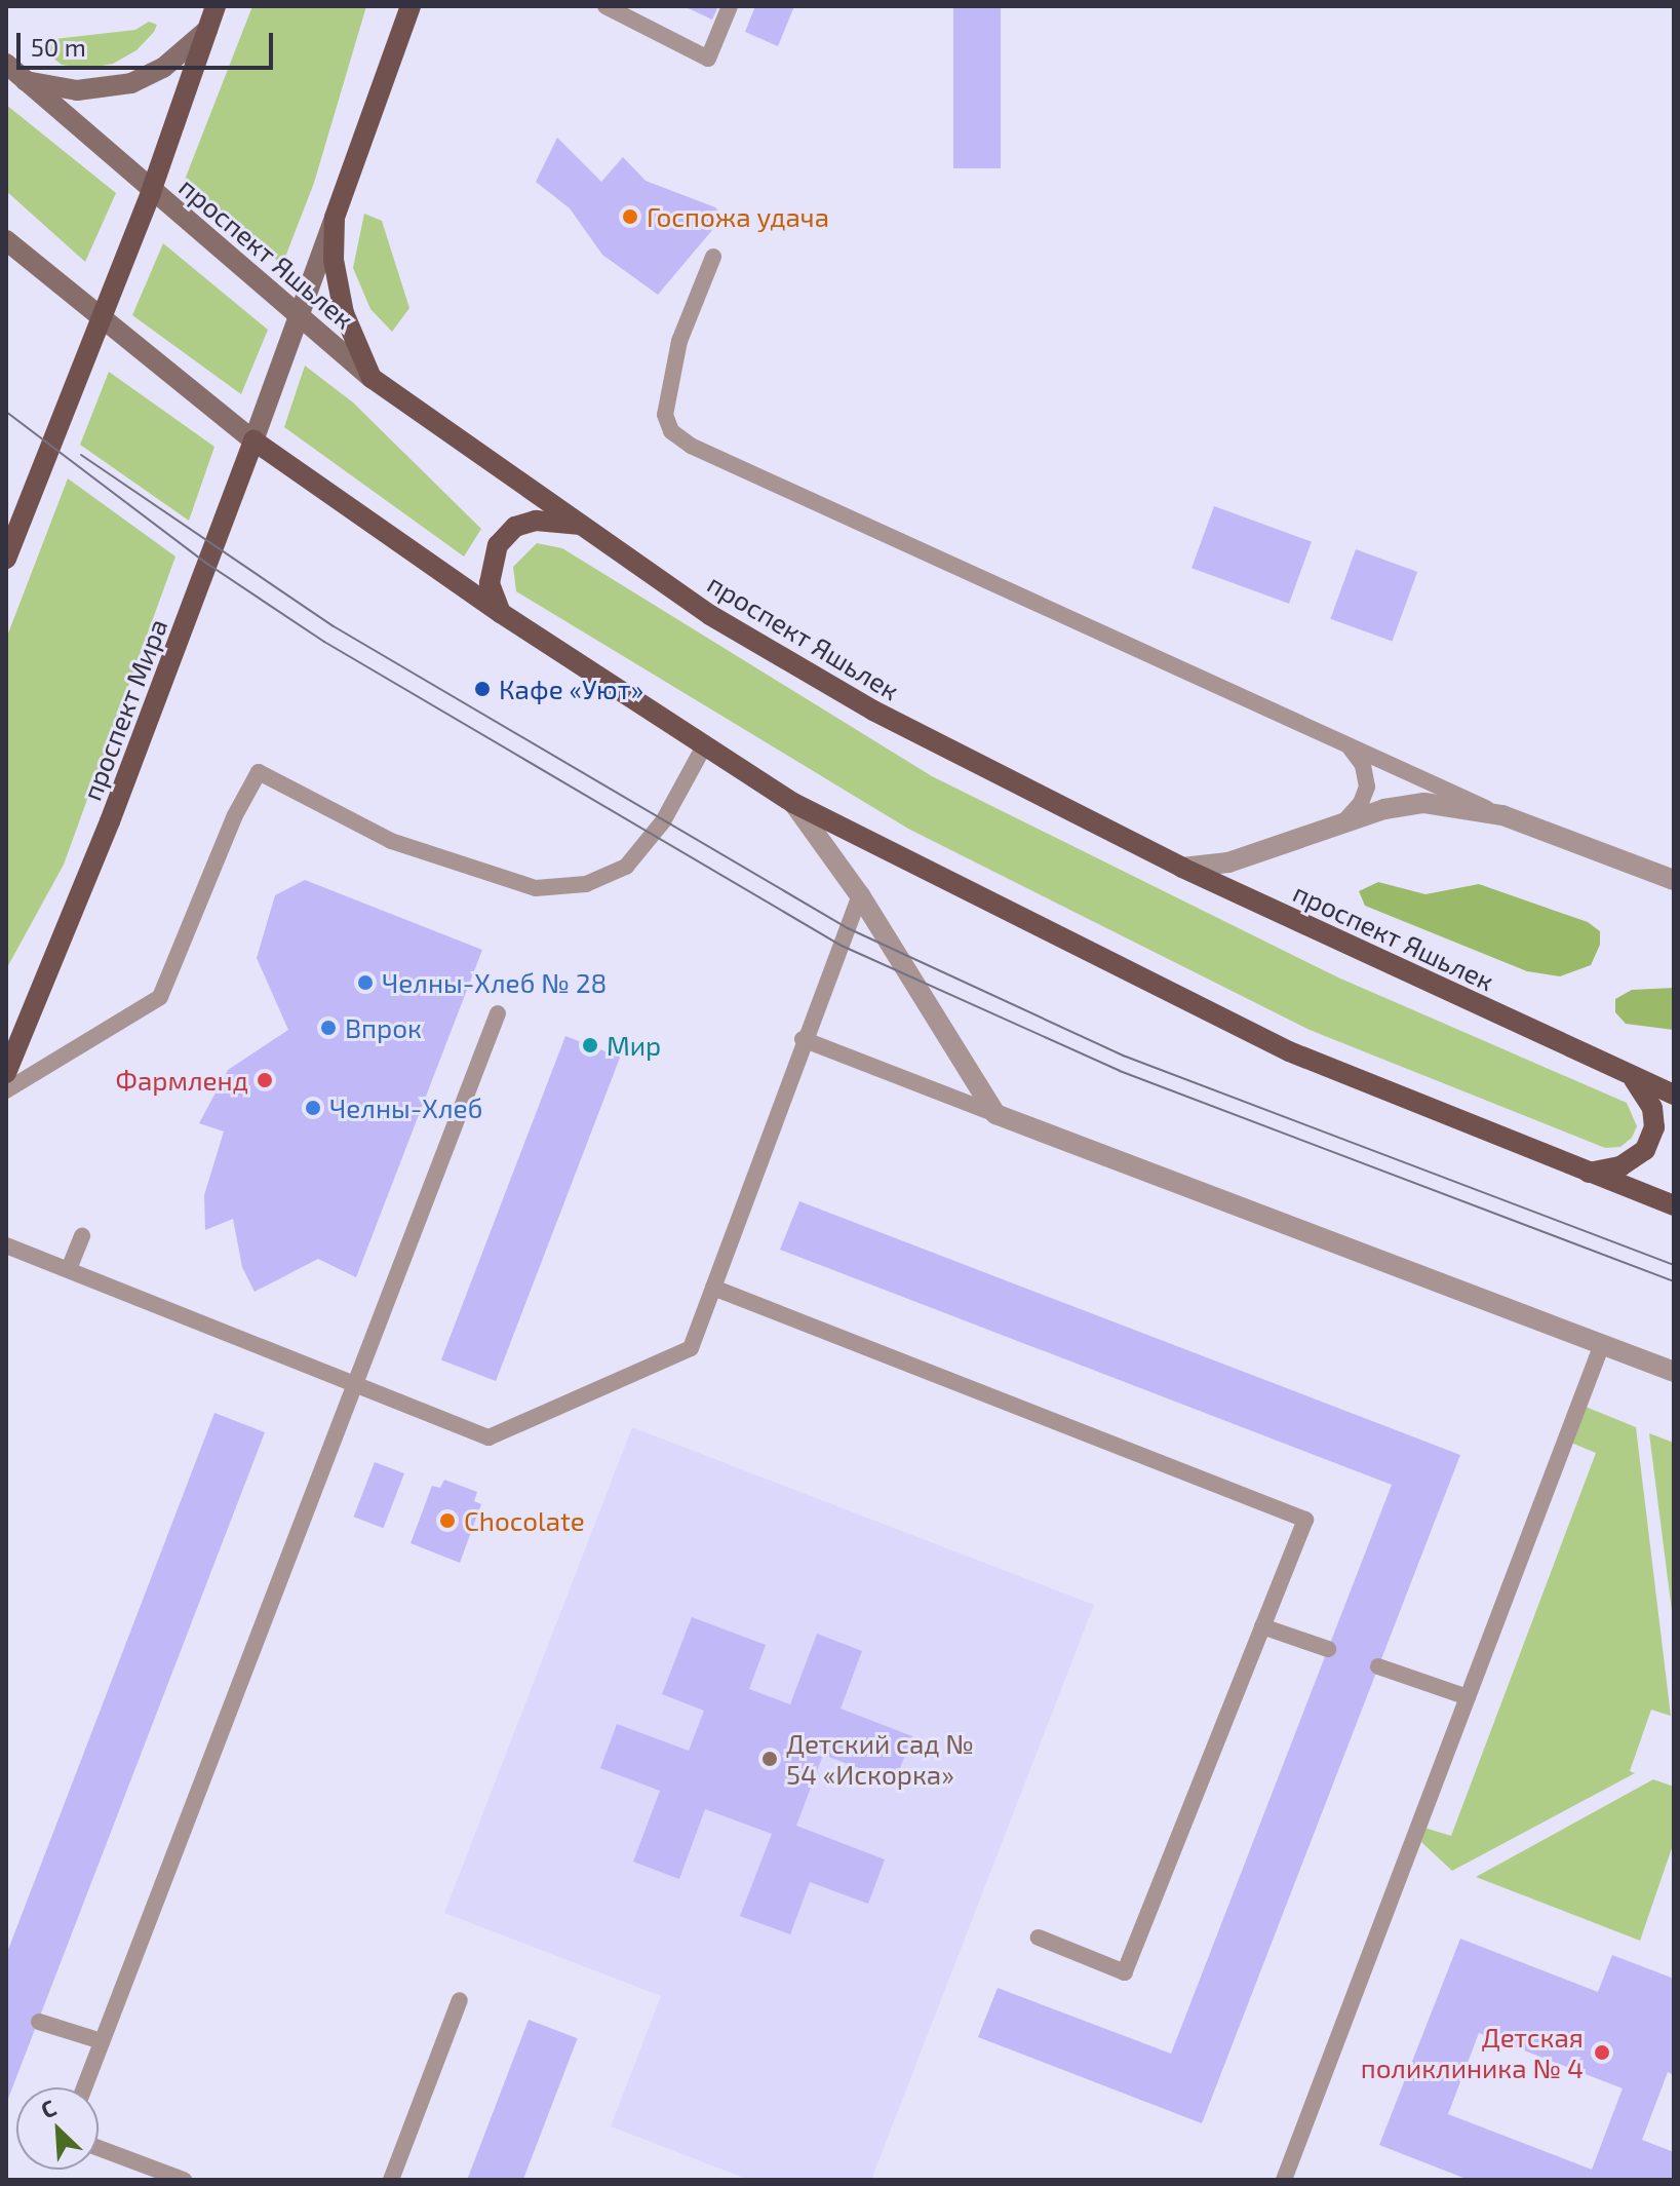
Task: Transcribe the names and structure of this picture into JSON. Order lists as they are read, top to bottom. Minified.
{"streets":{"main road":["проспект Яшьлек","проспект Мира"]},"crossings":[["проспект Яшьлек","проспект Мира"]],"places":["Госпожа удача","Кафе «Уют»","Челны-Хлеб № 28","Впрок","Мир","Фармленд","Челны-Хлеб","Chocolate","Детский сад № 54 «Искорка»","Детская поликлиника № 4"],"scale_bar":"50 m","north":"top left"}
